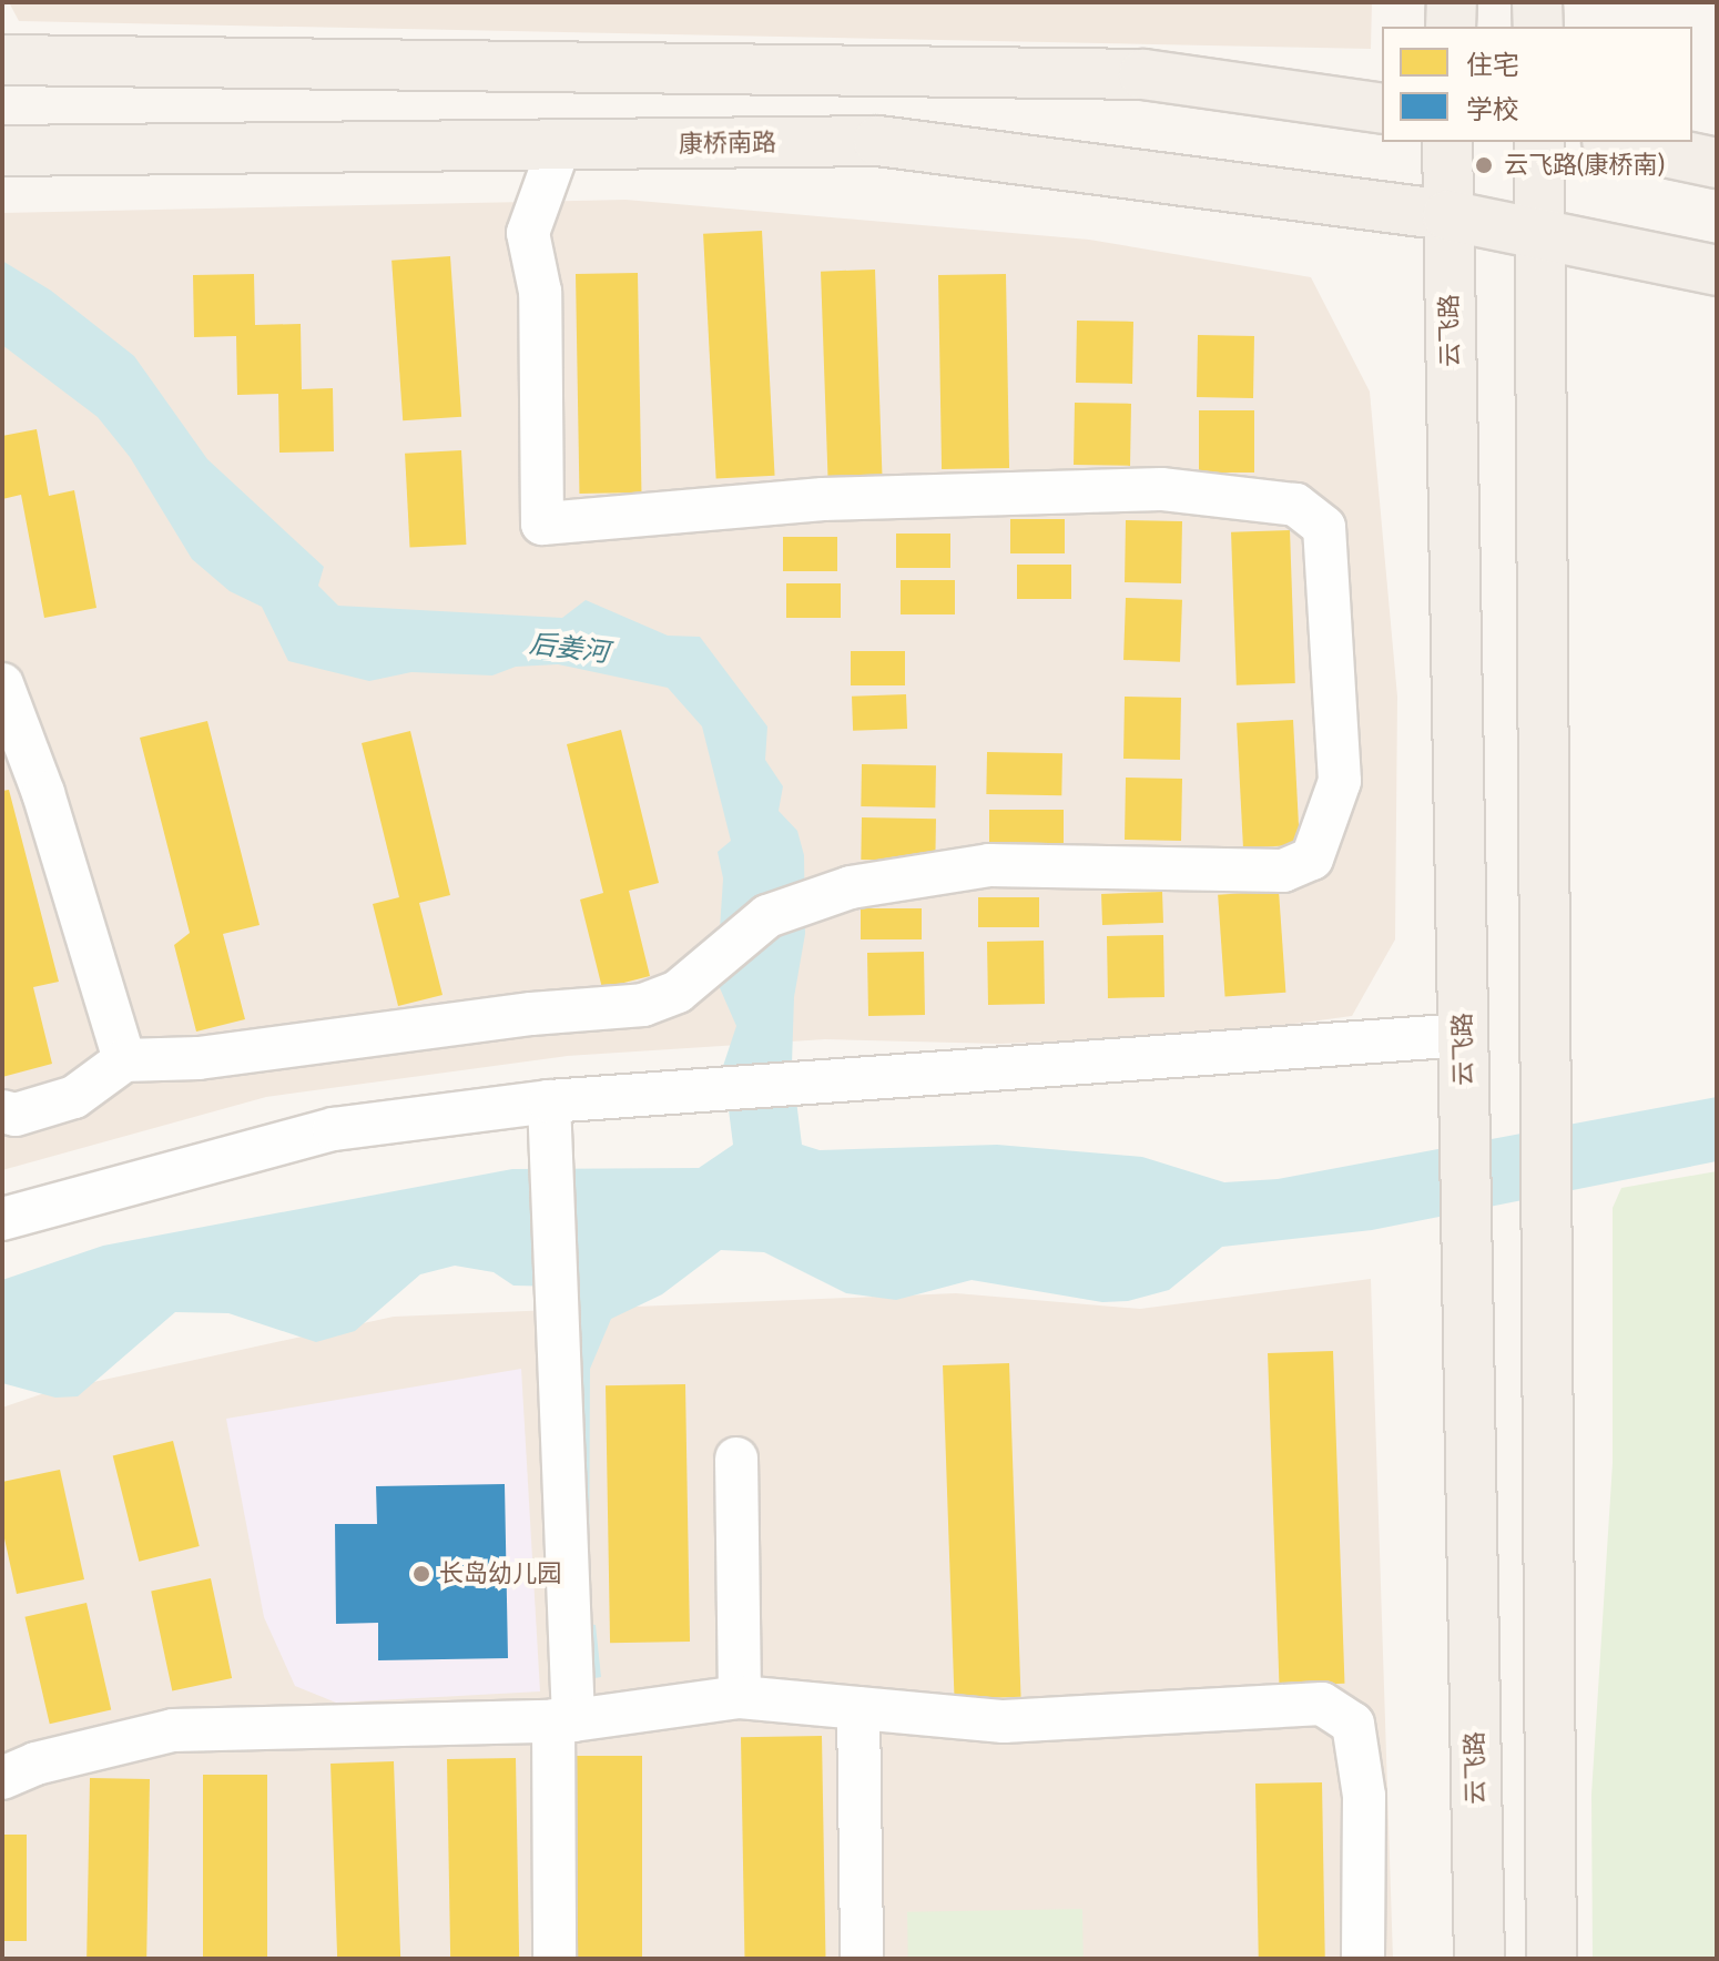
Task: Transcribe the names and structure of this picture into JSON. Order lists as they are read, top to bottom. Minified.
{"streets":{"main road":["康桥南路","云飞路"]},"crossings":[["康桥南路","云飞路"]],"water":["后姜河"],"places":["云飞路(康桥南)","长岛幼儿园"],"legend":["住宅","学校"]}
